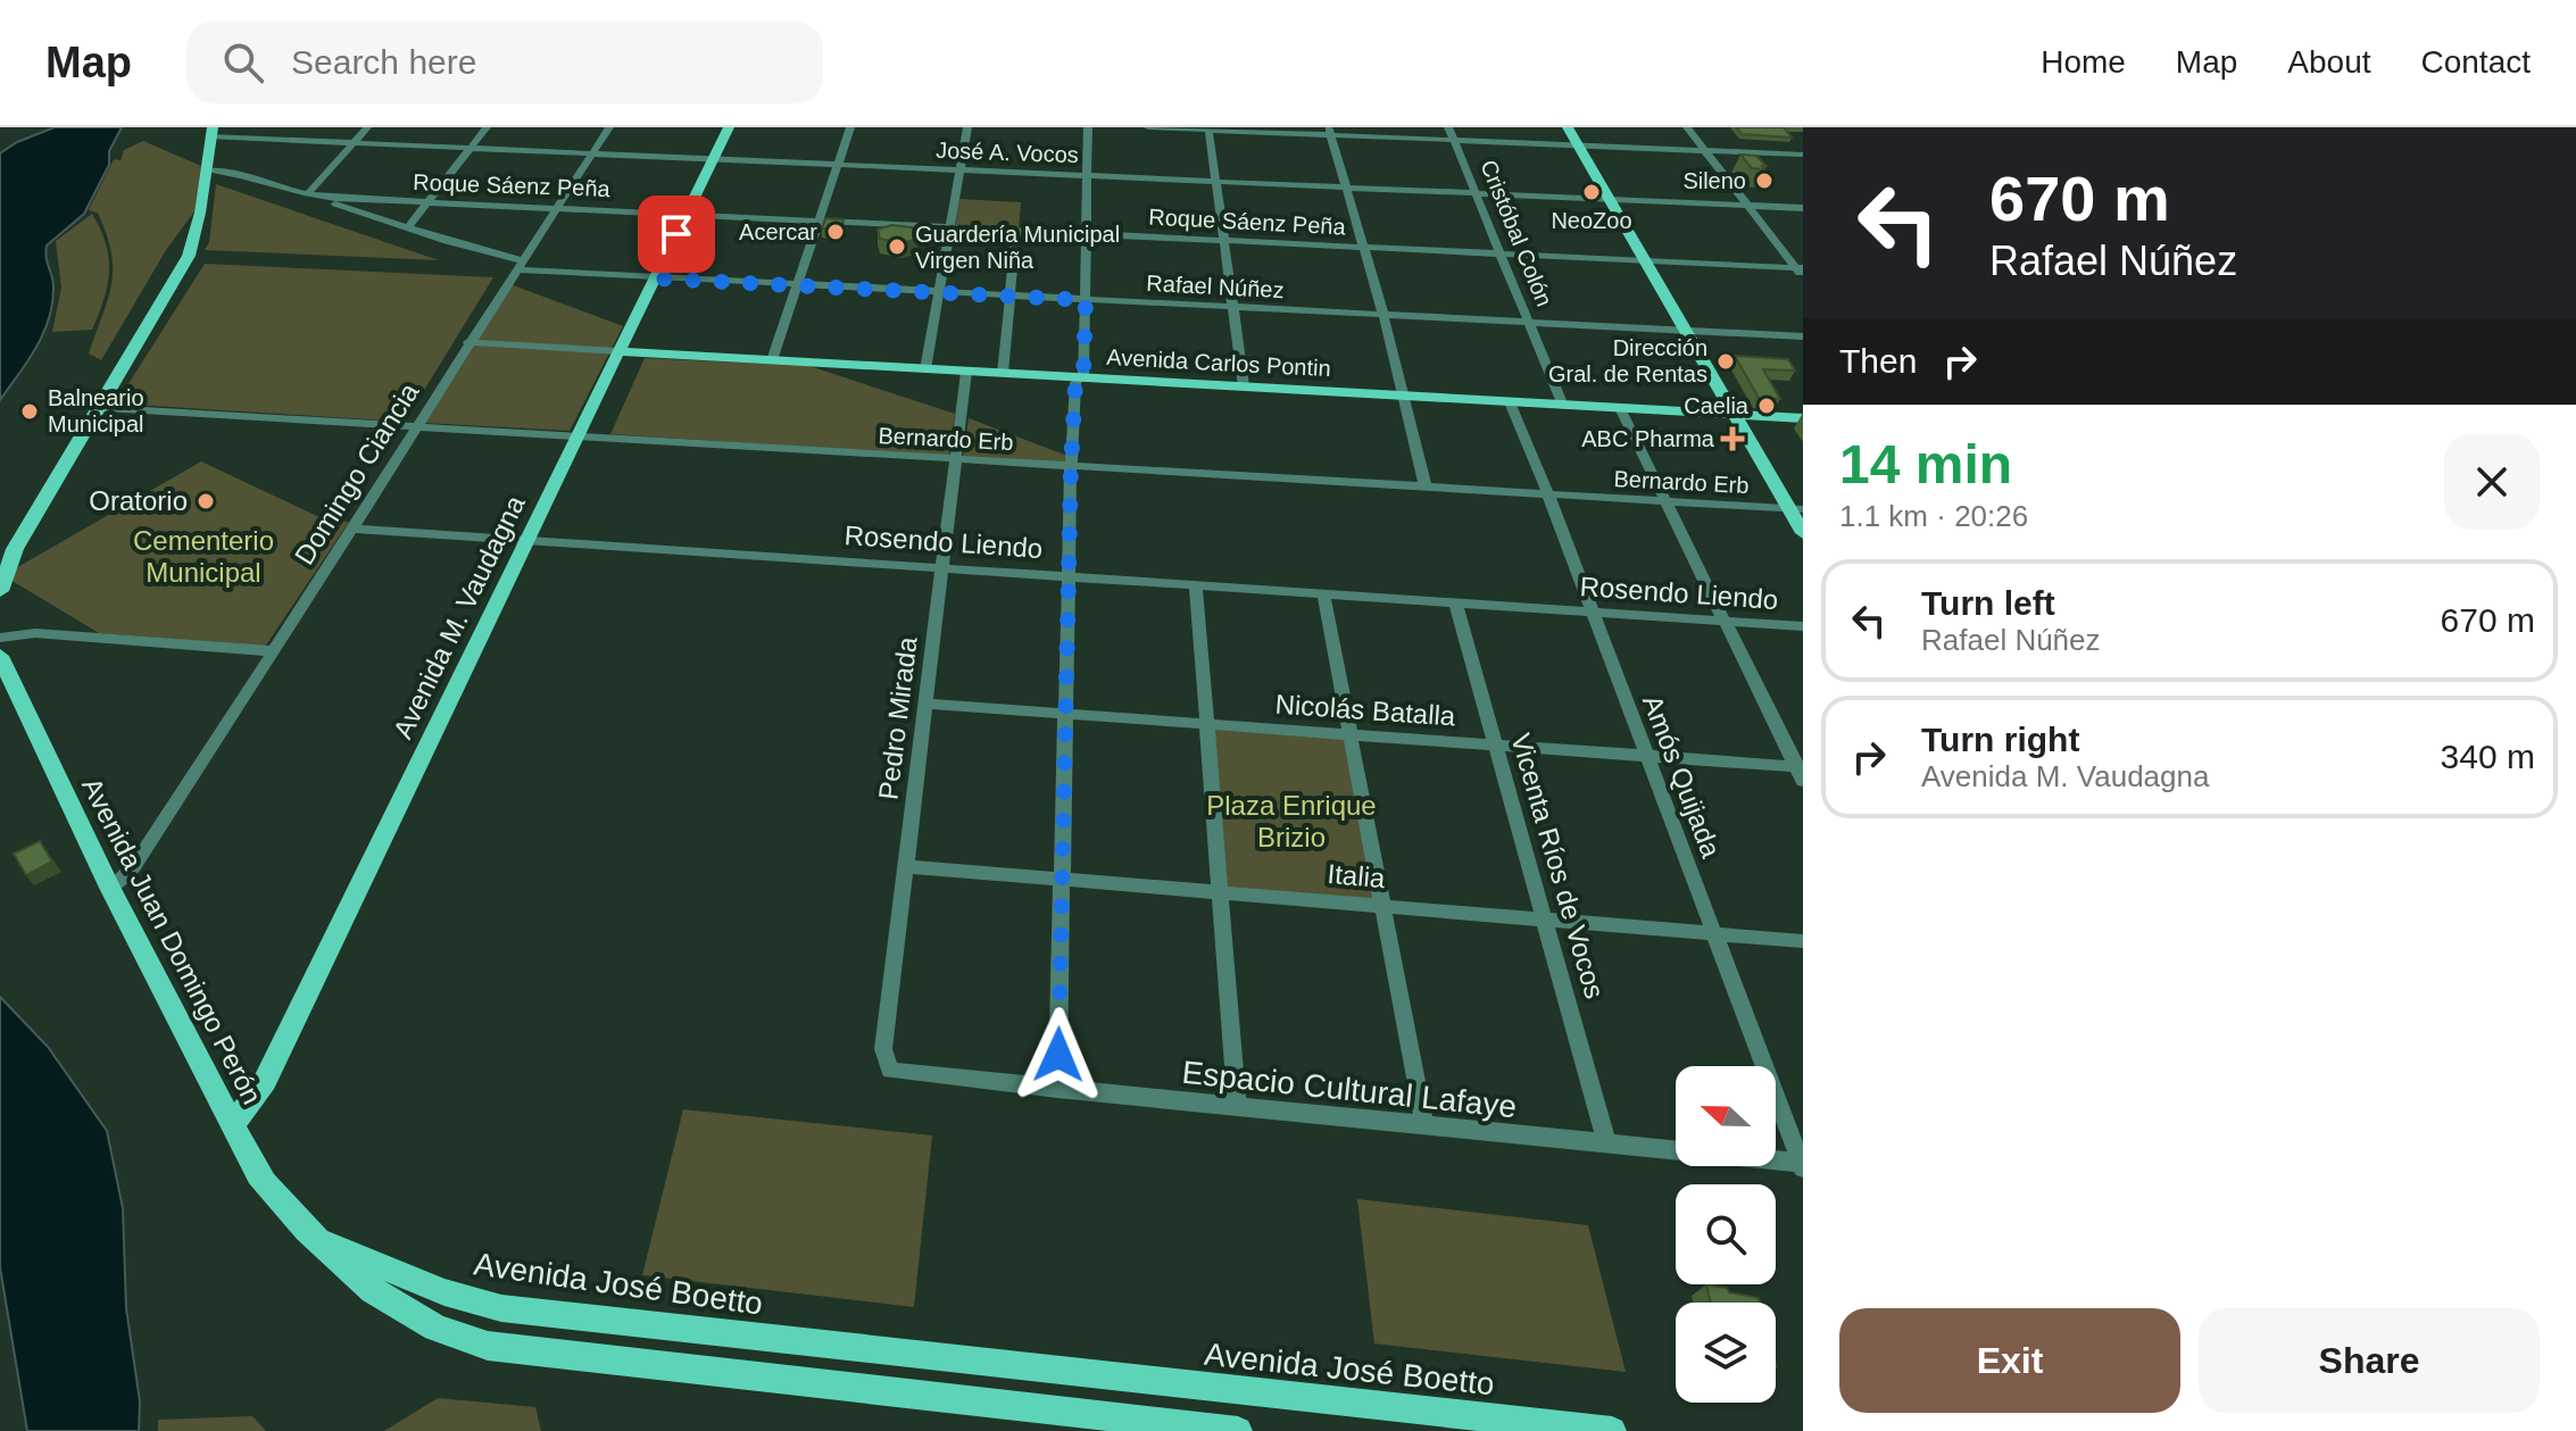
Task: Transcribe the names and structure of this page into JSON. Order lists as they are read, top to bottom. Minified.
{"streets":{"main road":["Avenida Carlos Pontin","Avenida M. Vaudagna","Avenida Juan Domingo Perón","Avenida José Boetto"],"street":["José A. Vocos","Roque Sáenz Peña","Cristóbal Colón","Rafael Núñez","Bernardo Erb","Domingo Ciancia","Rosendo Liendo","Nicolás Batalla","Pedro Mirada","Amós Quijada","Vicenta Ríos de Vocos","Italia","Espacio Cultural Lafaye"]},"crossings":[["José A. Vocos","Cristóbal Colón"],["José A. Vocos","Domingo Ciancia"],["José A. Vocos","Avenida M. Vaudagna"],["Roque Sáenz Peña","Cristóbal Colón"],["Roque Sáenz Peña","Rafael Núñez"],["Roque Sáenz Peña","Domingo Ciancia"],["Roque Sáenz Peña","Avenida M. Vaudagna"],["Cristóbal Colón","Rafael Núñez"],["Cristóbal Colón","Avenida Carlos Pontin"],["Rafael Núñez","Domingo Ciancia"],["Rafael Núñez","Avenida M. Vaudagna"],["Avenida Carlos Pontin","Domingo Ciancia"],["Avenida Carlos Pontin","Avenida M. Vaudagna"],["Avenida Carlos Pontin","Pedro Mirada"],["Avenida Carlos Pontin","Amós Quijada"],["Bernardo Erb","Domingo Ciancia"],["Bernardo Erb","Avenida M. Vaudagna"],["Bernardo Erb","Pedro Mirada"],["Bernardo Erb","Amós Quijada"],["Domingo Ciancia","Rosendo Liendo"],["Domingo Ciancia","Avenida Juan Domingo Perón"],["Rosendo Liendo","Avenida M. Vaudagna"],["Rosendo Liendo","Pedro Mirada"],["Rosendo Liendo","Amós Quijada"],["Rosendo Liendo","Vicenta Ríos de Vocos"],["Avenida M. Vaudagna","Avenida Juan Domingo Perón"],["Nicolás Batalla","Pedro Mirada"],["Nicolás Batalla","Amós Quijada"],["Nicolás Batalla","Vicenta Ríos de Vocos"],["Pedro Mirada","Italia"],["Pedro Mirada","Espacio Cultural Lafaye"],["Amós Quijada","Italia"],["Amós Quijada","Espacio Cultural Lafaye"],["Vicenta Ríos de Vocos","Italia"],["Vicenta Ríos de Vocos","Espacio Cultural Lafaye"],["Avenida Juan Domingo Perón","Avenida José Boetto"]],"parks":["Cementerio Municipal","Plaza Enrique Brizio"],"places":{"other":["Sileno","NeoZoo","Acercar","Guardería Municipal Virgen Niña","Dirección Gral. de Rentas","Caelia","Balneario Municipal","Oratorio"],"health":["ABC Pharma"]},"north":"left","page":{"header":"Map","search":"Search here","nav":["Home","Map","About","Contact"],"turn":["670 m","Rafael Núñez"],"then":"Then","heading":["14 min","1.1 km · 20:26"],"list":[{"name":"Turn left","note":"Rafael Núñez","value":"670 m"},{"name":"Turn right","note":"Avenida M. Vaudagna","value":"340 m"}],"buttons":["Exit","Share"]}}
